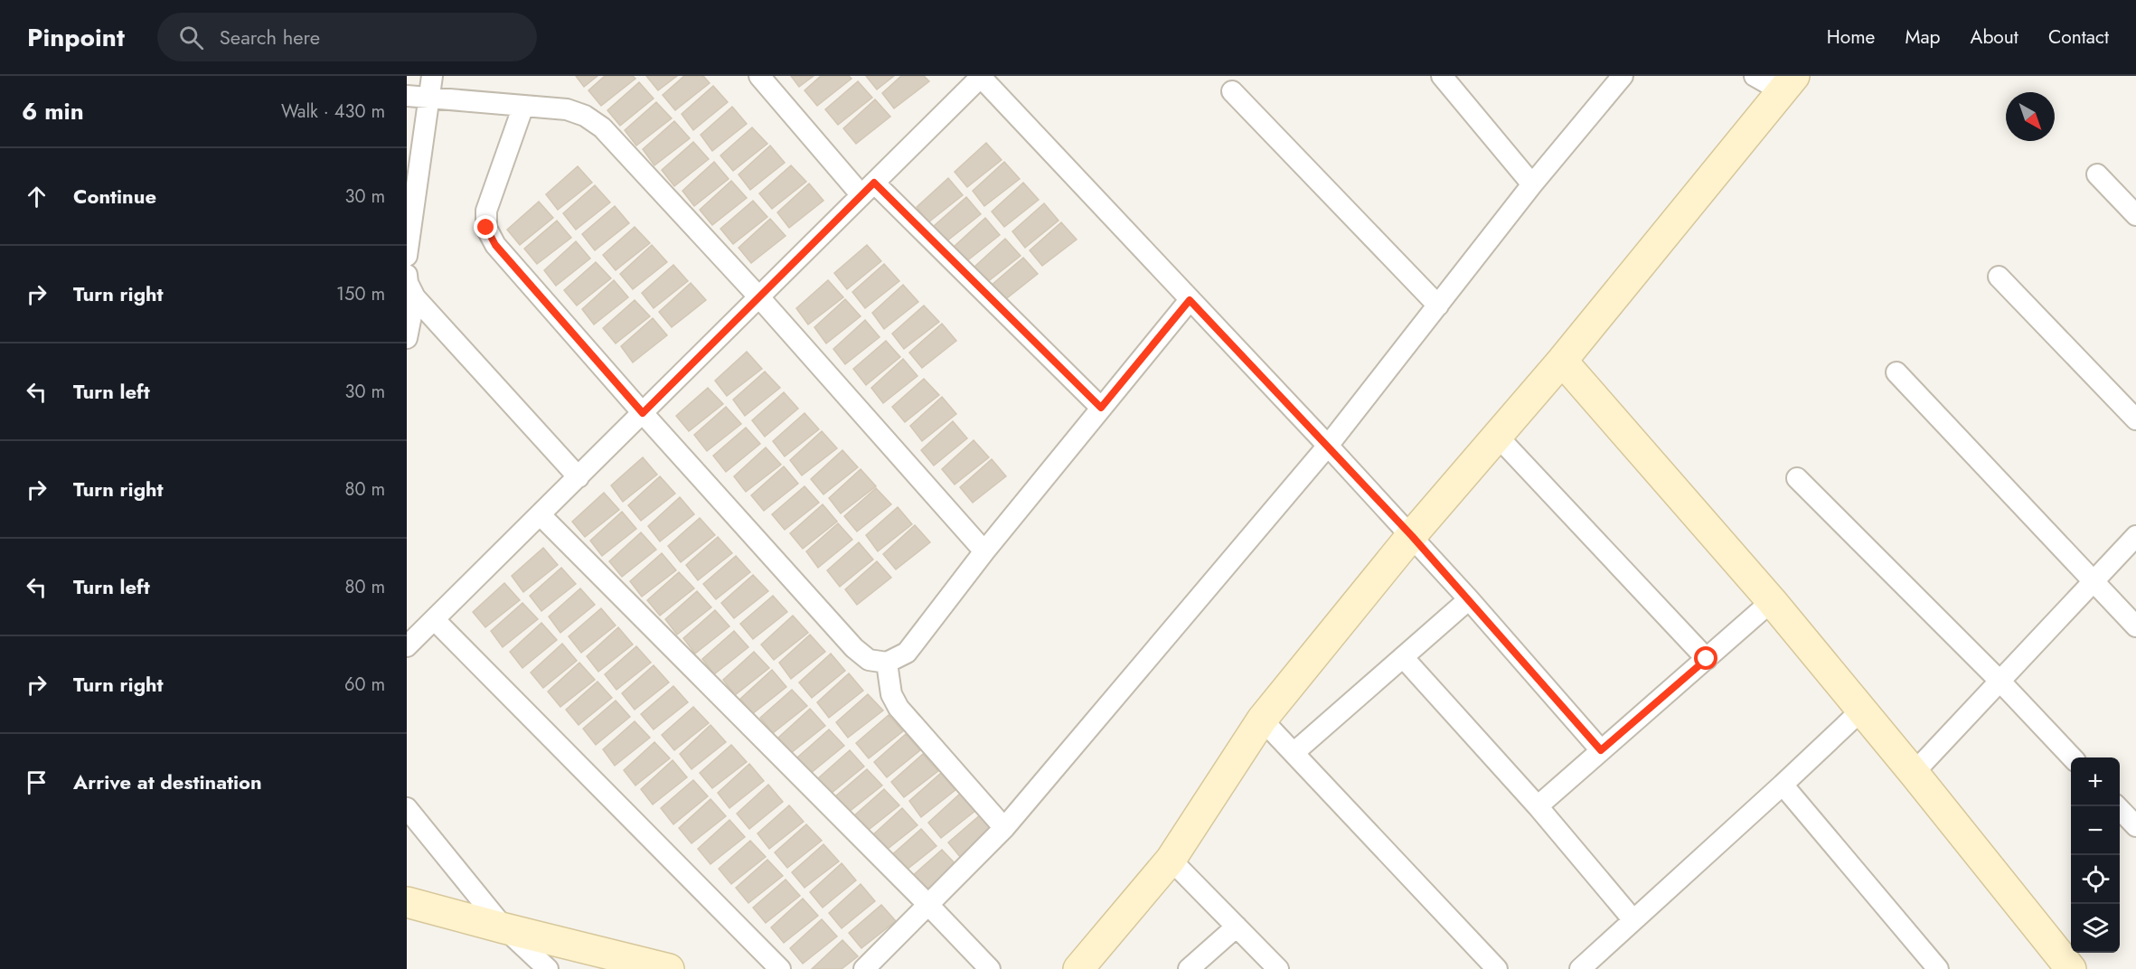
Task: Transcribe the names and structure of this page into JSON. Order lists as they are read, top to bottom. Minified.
{"north":"bottom right","page":{"header":"Pinpoint","search":"Search here","nav":["Home","Map","About","Contact"],"heading":["6 min","Walk · 430 m"],"list":[["Continue","30 m"],["Turn right","150 m"],["Turn left","30 m"],["Turn right","80 m"],["Turn left","80 m"],["Turn right","60 m"],"Arrive at destination"],"map_buttons":["+","−"]}}
